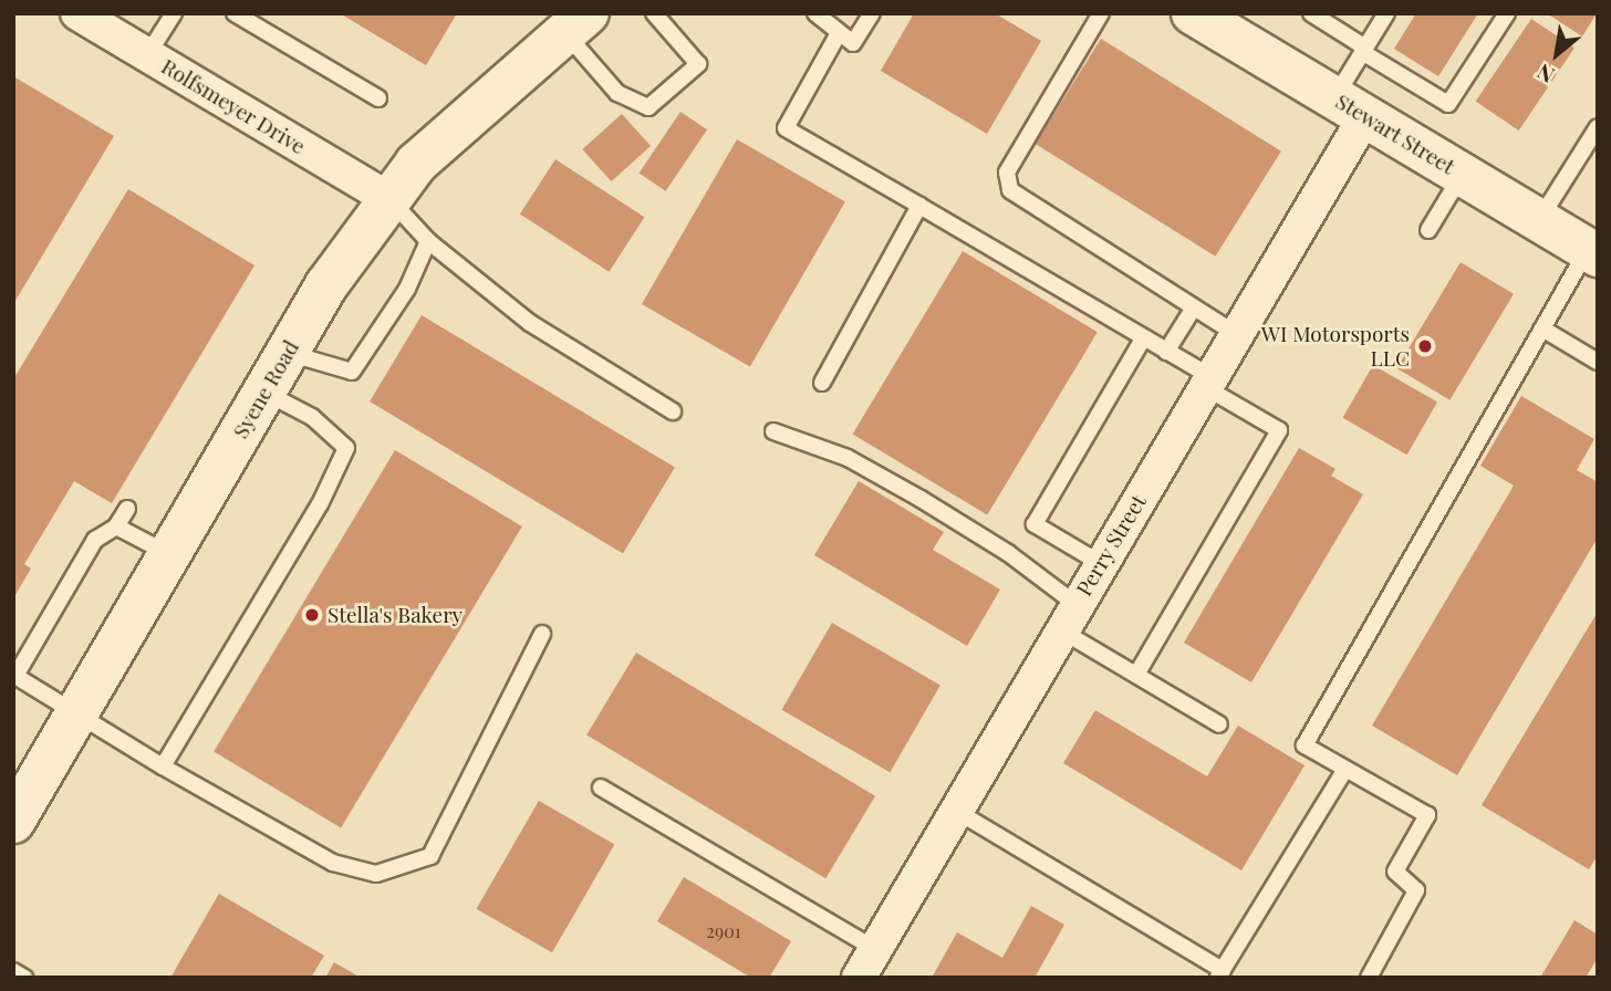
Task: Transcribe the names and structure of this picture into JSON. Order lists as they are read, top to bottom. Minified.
{"streets":{"street":["Rolfsmeyer Drive","Stewart Street","Syene Road","Perry Street"]},"crossings":[["Rolfsmeyer Drive","Syene Road"],["Stewart Street","Perry Street"]],"places":["WI Motorsports LLC","Stella's Bakery"],"house_numbers":["2901"],"north":"bottom left"}
